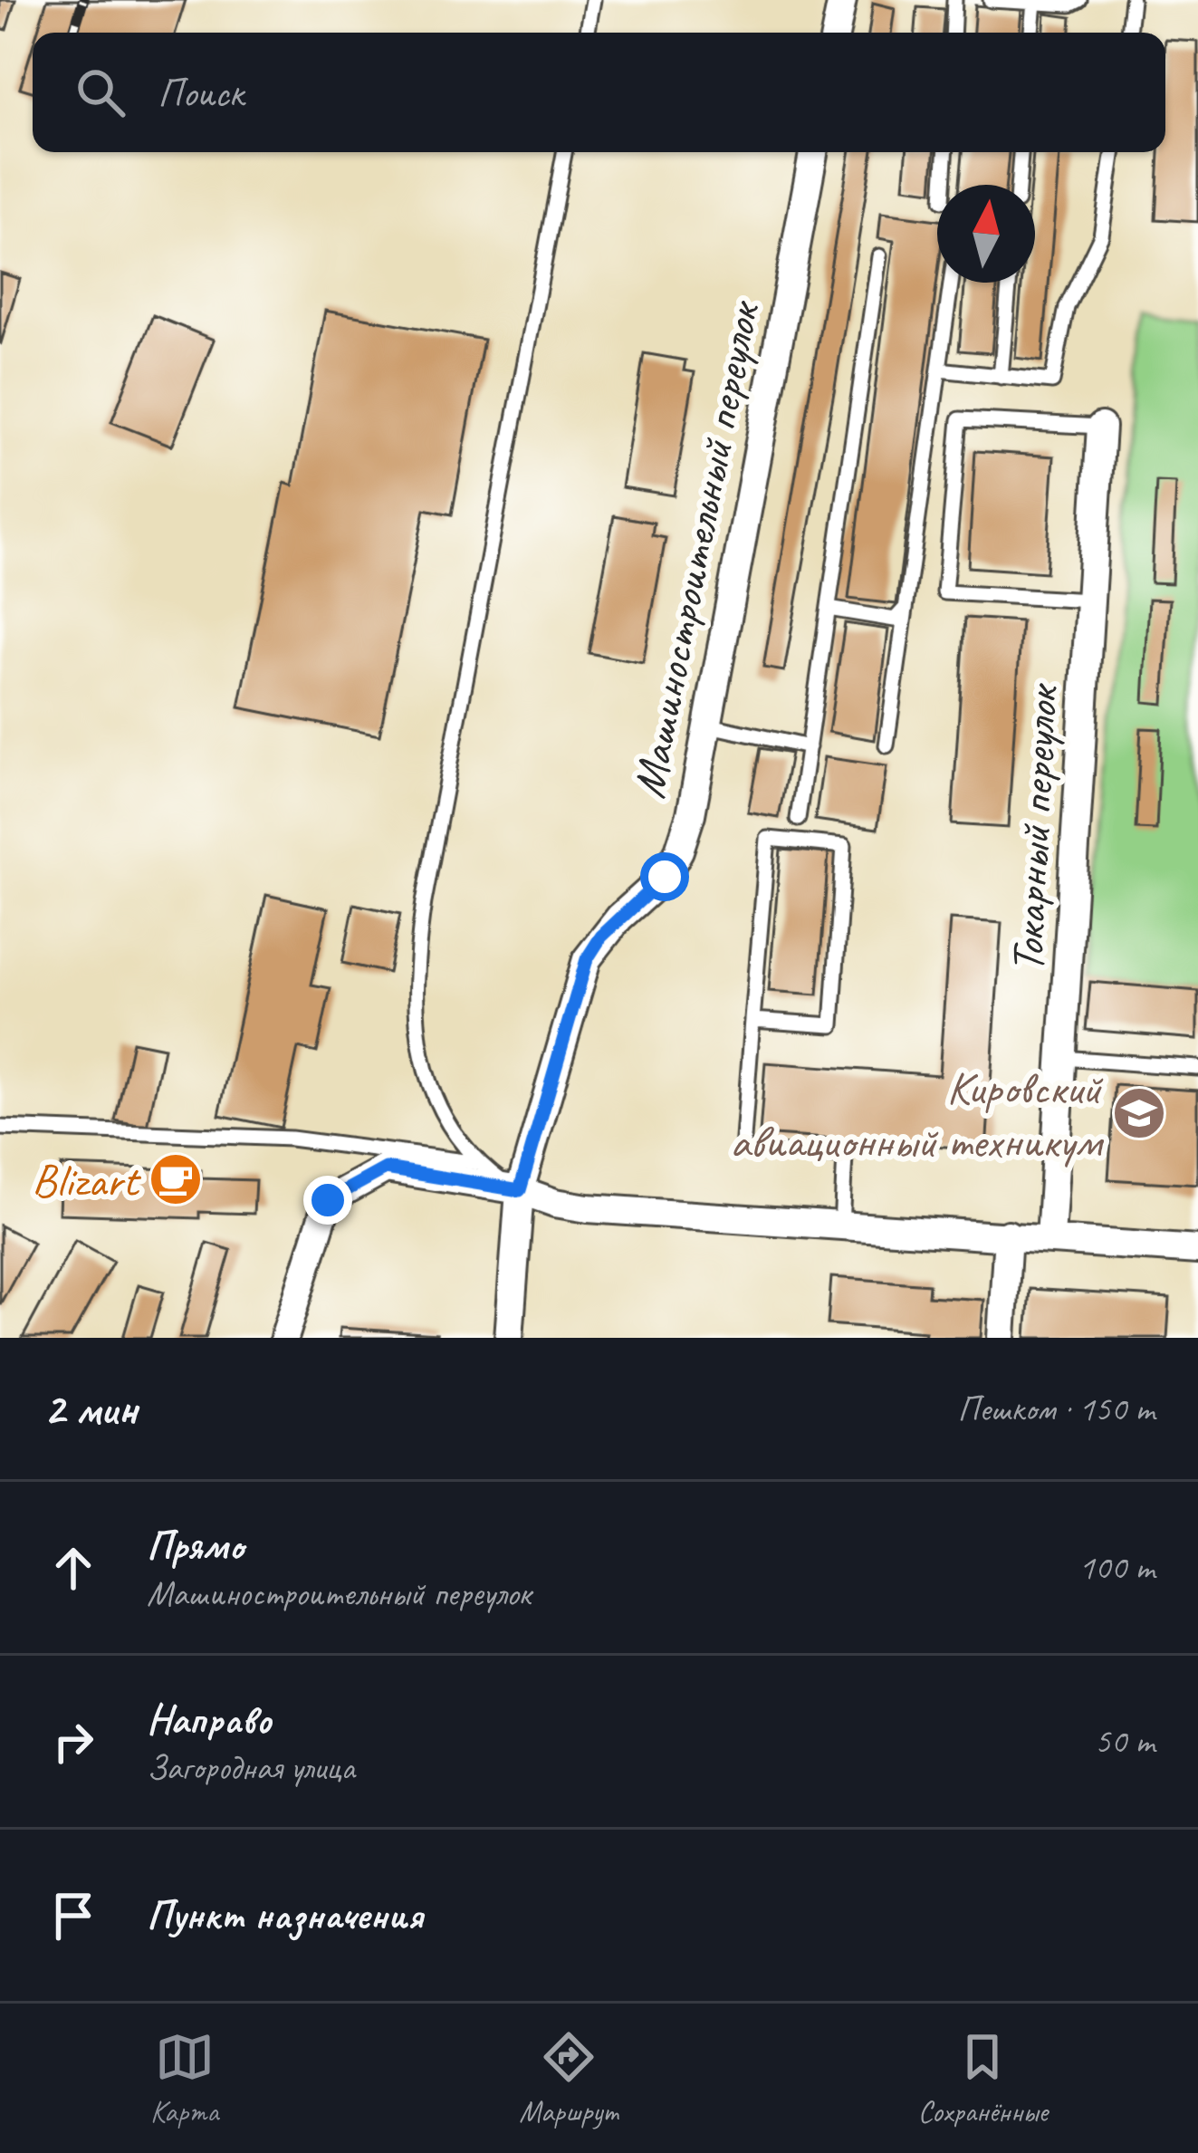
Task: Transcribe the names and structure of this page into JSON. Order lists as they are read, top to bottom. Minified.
{"streets":{"street":["Машиностроительный переулок","Токарный переулок"]},"places":{"school or university":["Кировский авиационный техникум"],"cafe":["Blizart"]},"north":"top","page":{"search":"Поиск","heading":["2 мин","Пешком · 150 m"],"list":[["Прямо","Машиностроительный переулок","100 m"],["Направо","Загородная улица","50 m"],"Пункт назначения"],"nav":["Карта","Маршрут","Сохранённые"]}}
